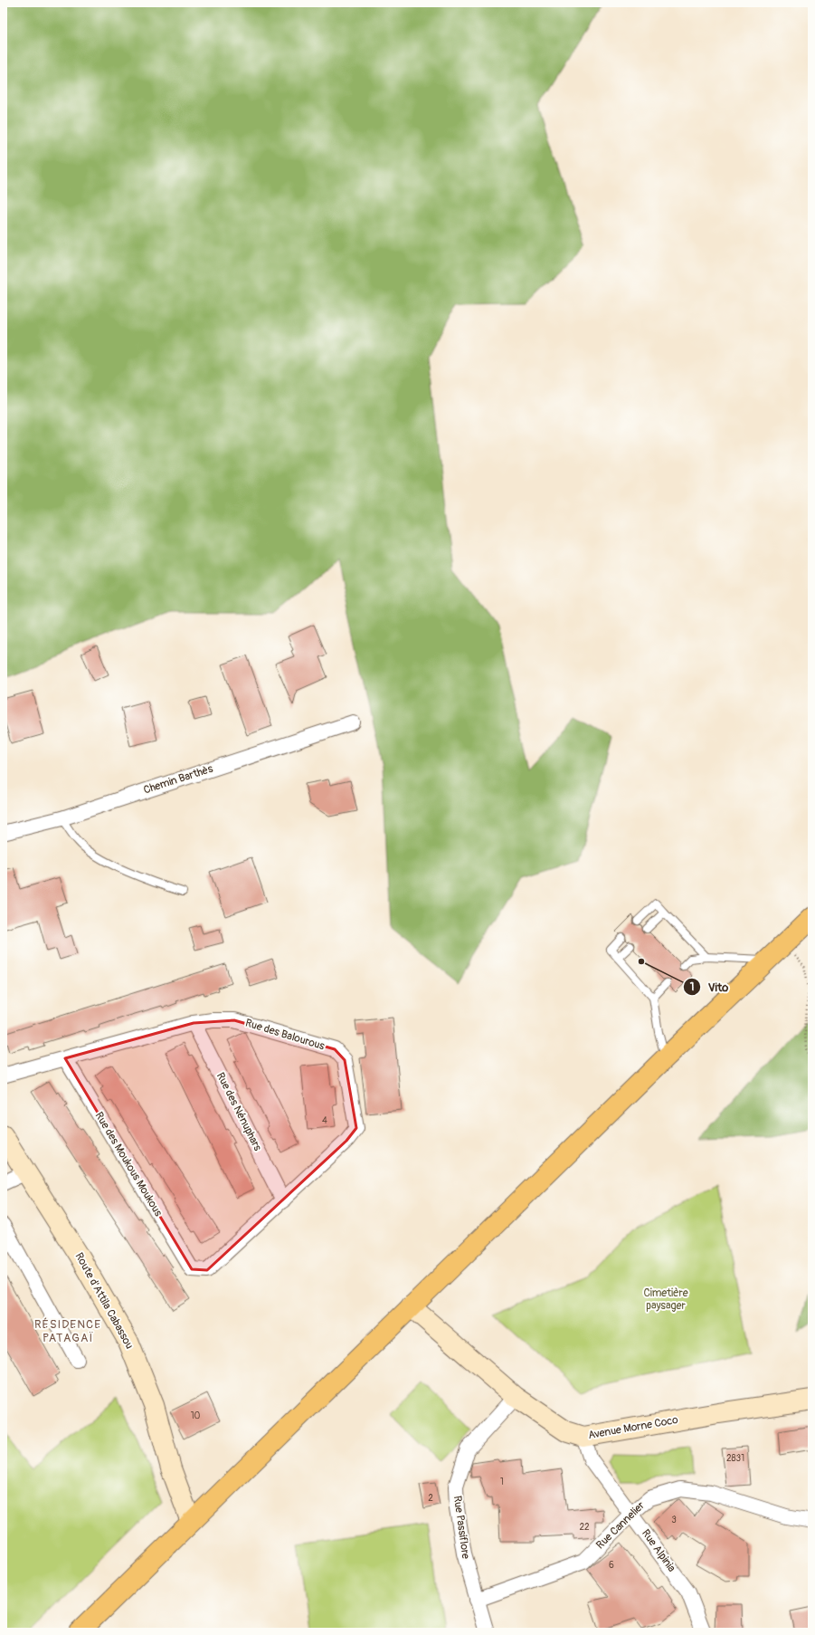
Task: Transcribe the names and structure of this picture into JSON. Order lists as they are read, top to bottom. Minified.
{"streets":{"street":["Chemin Barthès","Rue des Balourous","Rue des Nénuphars","Rue des Moukous Moukous","Route d'Attila Cabassou","Avenue Morne Coco","Rue Cannelier","Rue Passiflore","Rue Alpinia"]},"crossings":[["Rue des Balourous","Rue des Nénuphars"],["Rue des Balourous","Rue des Moukous Moukous"],["Avenue Morne Coco","Rue Passiflore"],["Avenue Morne Coco","Rue Alpinia"],["Rue Cannelier","Rue Passiflore"],["Rue Cannelier","Rue Alpinia"]],"districts":["RÉSIDENCE PATAGAÏ"],"parks":["Cimetière paysager"],"places":["Vito"],"house_numbers":["4","10","2831","1","2","3","22","6"]}
